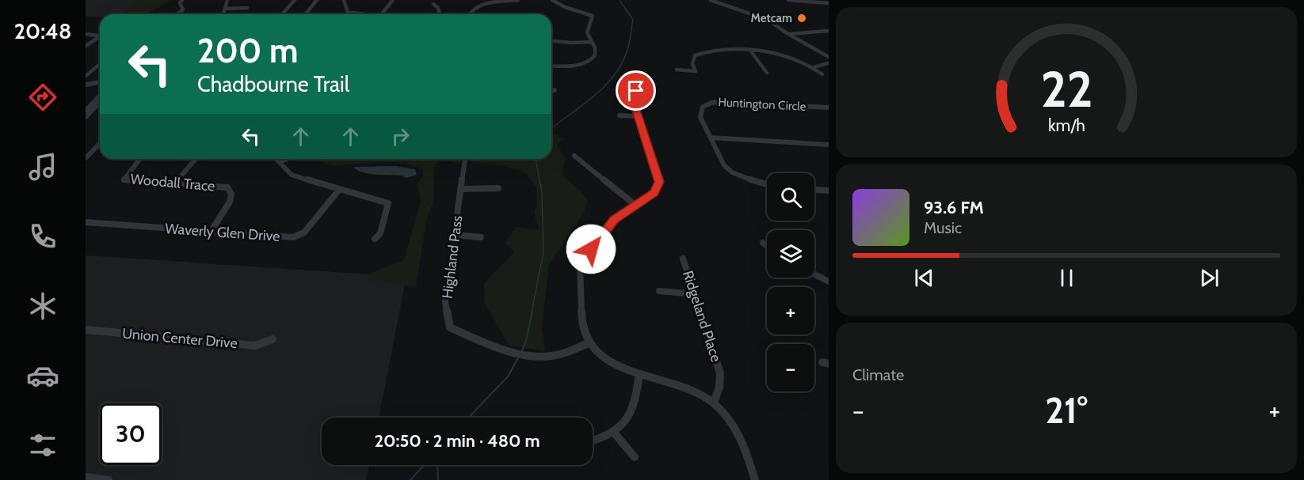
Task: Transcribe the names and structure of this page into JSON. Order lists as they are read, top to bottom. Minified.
{"streets":{"street":["Huntington Circle","Woodall Trace","Waverly Glen Drive","Highland Pass","Ridgeland Place","Union Center Drive"]},"crossings":[["Woodall Trace","Waverly Glen Drive"]],"places":["Metcam"],"page":{"tabs":"20:48","turn":["200 m","Chadbourne Trail"],"map_buttons":["+","−"],"song":["93.6 FM","Music"],"tile":"Climate","heat":["−","21°","+"],"limit":"30","trip":"20:50 · 2 min · 480 m","gauge":["22","km/h"]}}
